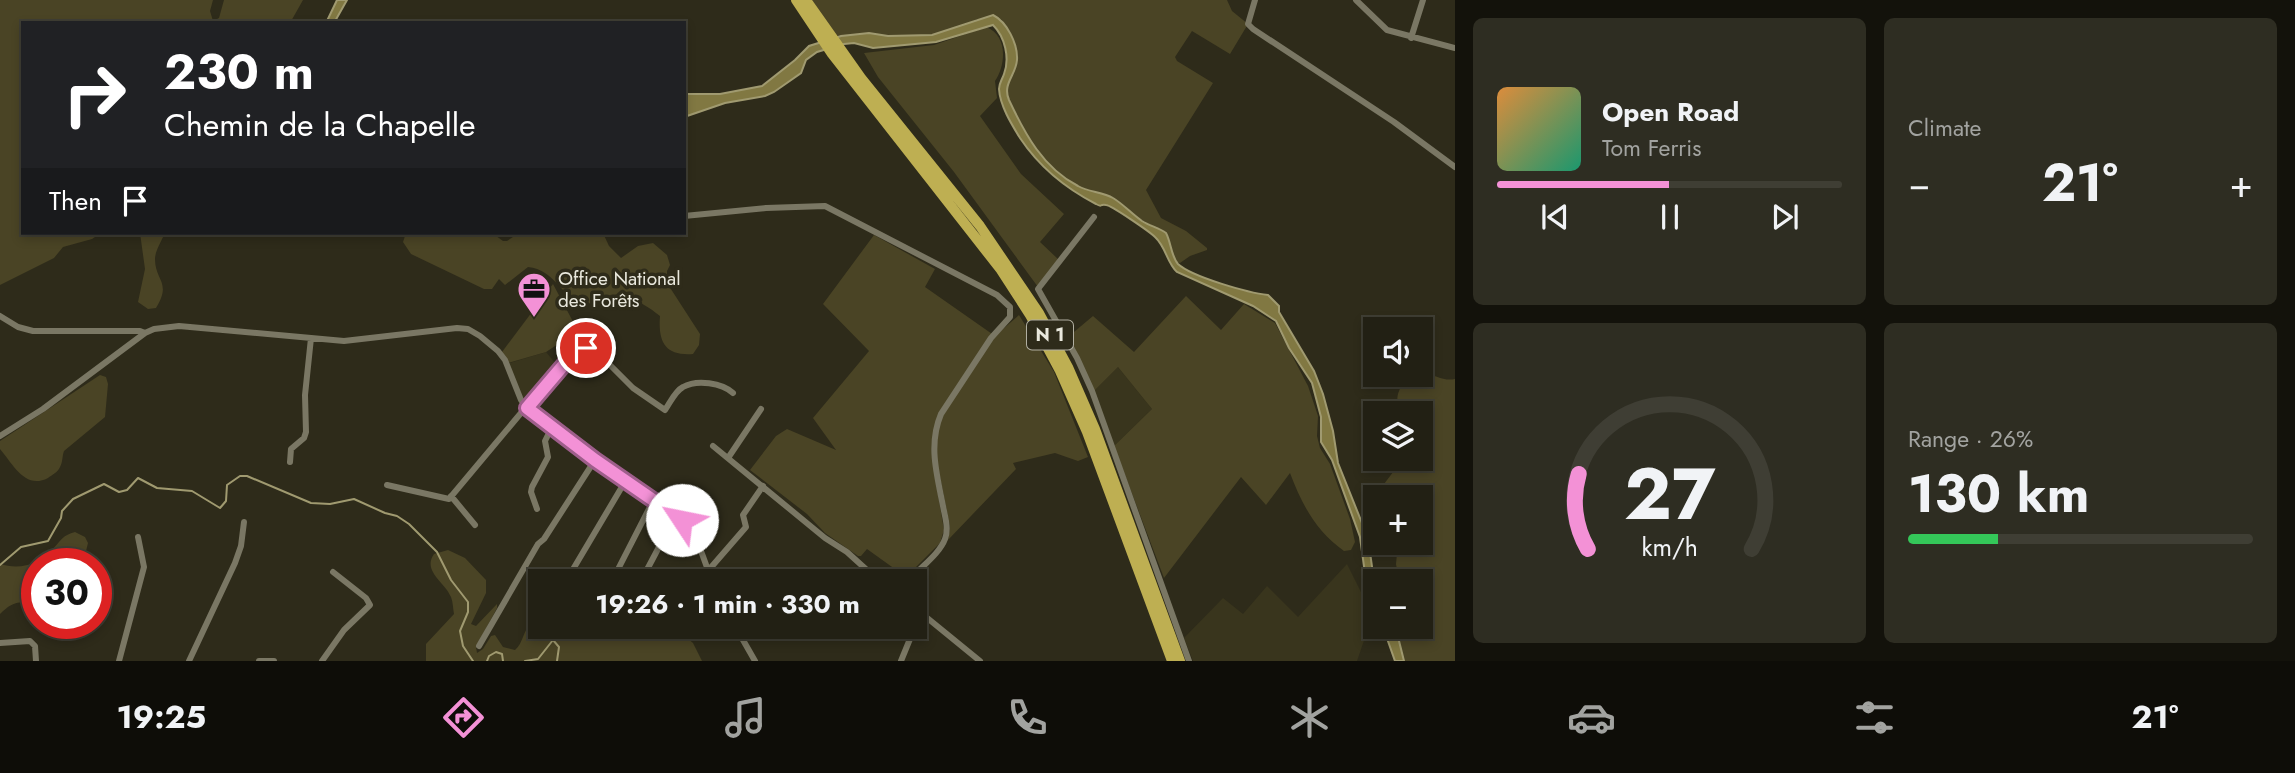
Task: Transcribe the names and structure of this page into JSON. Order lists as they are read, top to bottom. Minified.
{"streets":{"highway":["N 1"]},"places":{"office":["Office National des Forêts"]},"page":{"tile":["Climate",["Range · 26%","130 km"]],"turn":["230 m","Chemin de la Chapelle"],"song":["Open Road","Tom Ferris"],"heat":["−","21°","+"],"then":"Then","map_buttons":["+","−"],"limit":"30","trip":"19:26 · 1 min · 330 m","tabs":["19:25","21°"],"gauge":["27","km/h"]}}
